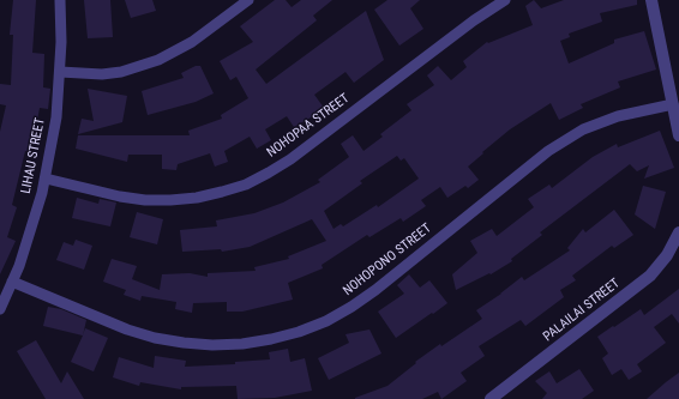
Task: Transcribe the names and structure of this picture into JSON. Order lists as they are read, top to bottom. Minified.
{"streets":{"street":["NOHOPAA STREET","LIHAU STREET","NOHOPONO STREET","PALAILAI STREET"]},"crossings":[["NOHOPAA STREET","LIHAU STREET"],["LIHAU STREET","NOHOPONO STREET"]]}
